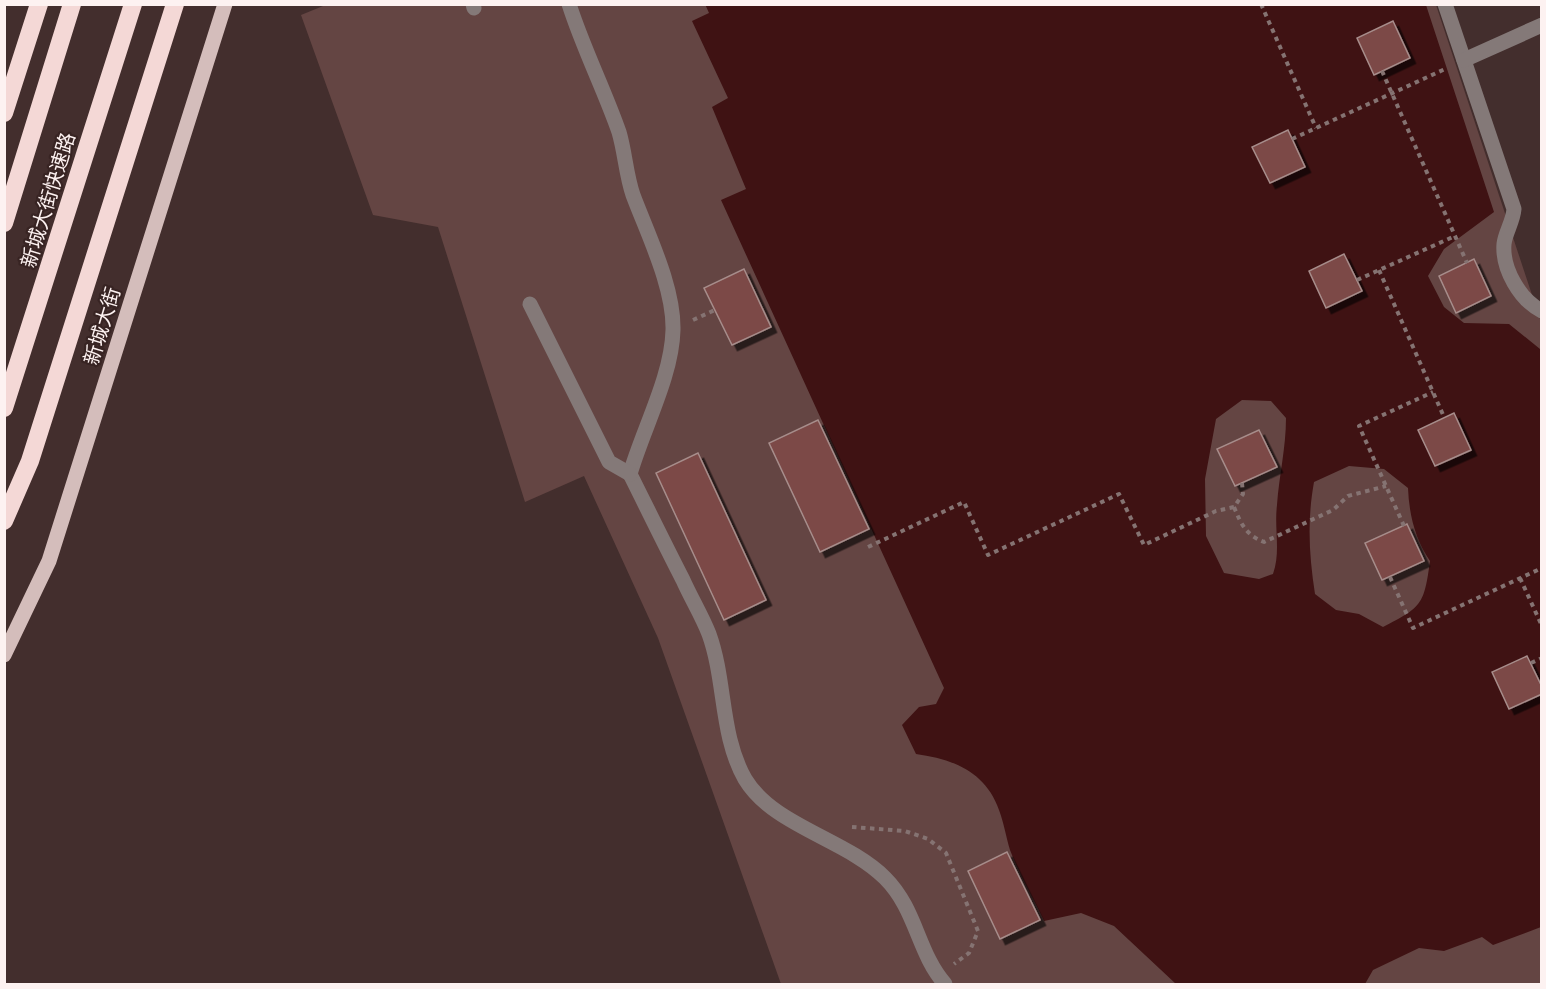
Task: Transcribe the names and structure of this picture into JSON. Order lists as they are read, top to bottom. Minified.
{"streets":{"highway":["新城大街快速路"],"main road":["新城大街"]}}
